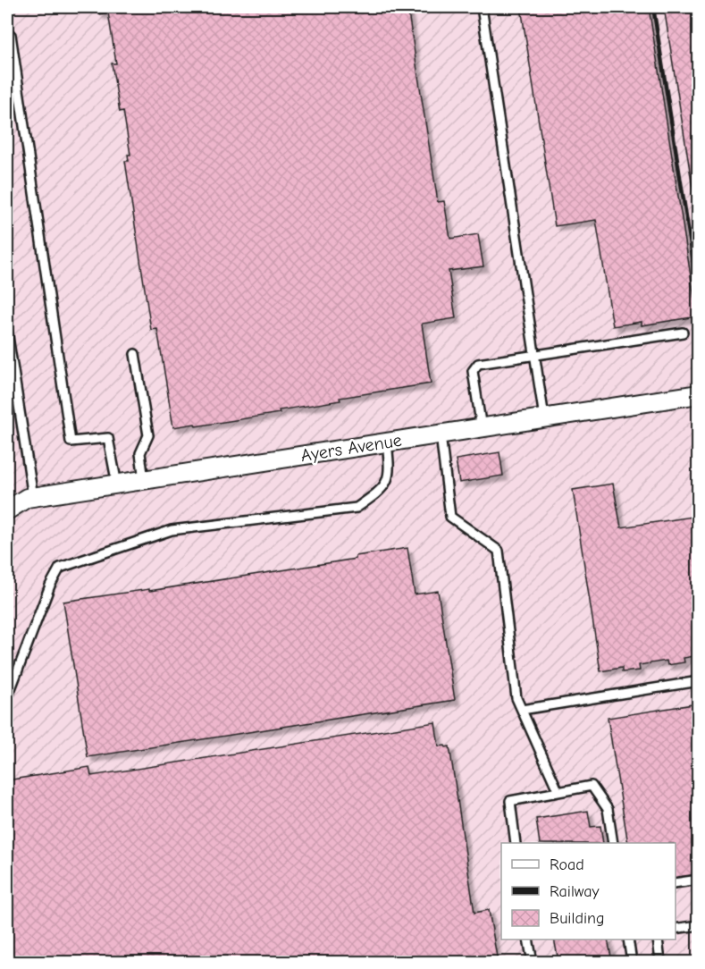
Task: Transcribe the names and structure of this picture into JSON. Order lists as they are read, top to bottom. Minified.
{"streets":{"street":["Ayers Avenue"]},"legend":["Road","Railway","Building"]}
